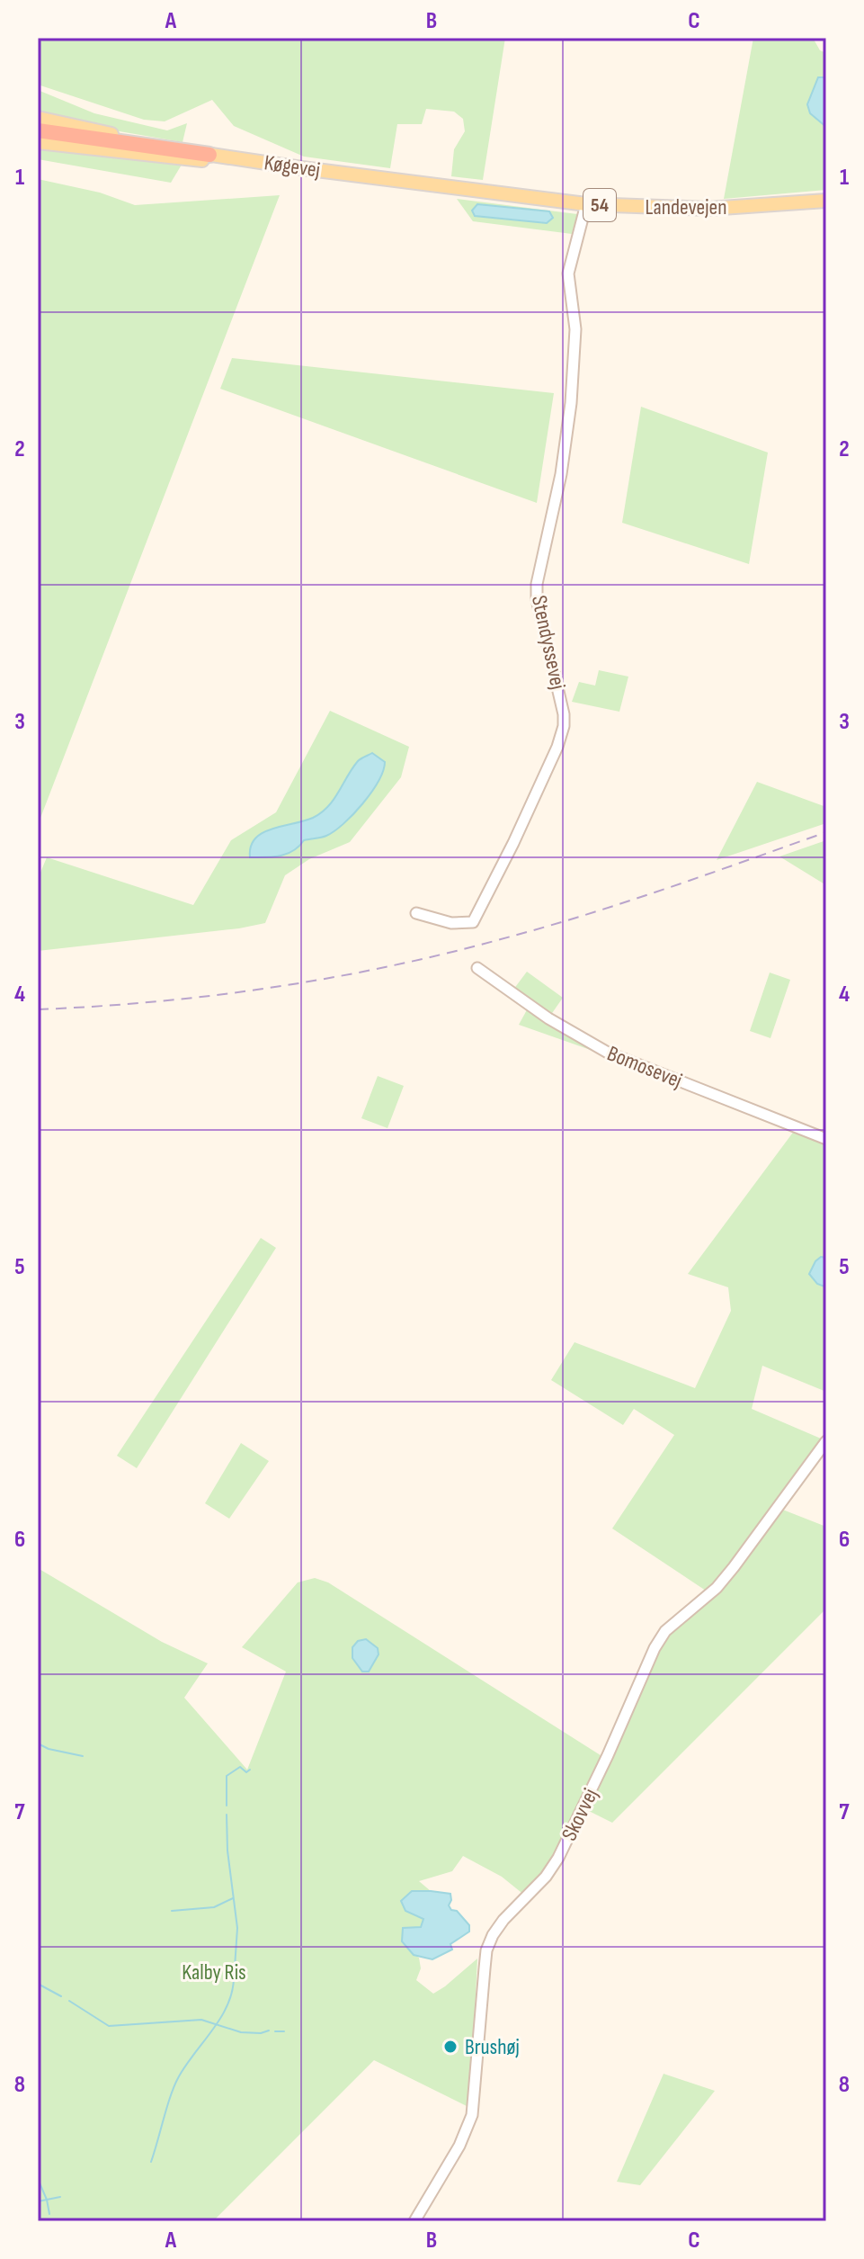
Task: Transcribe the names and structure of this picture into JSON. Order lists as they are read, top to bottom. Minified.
{"streets":{"highway":["54"],"main road":["Køgevej","Landevejen"],"street":["Stendyssevej","Bomosevej","Skovvej"]},"crossings":[["Køgevej","54"],["Køgevej","Landevejen"],["Landevejen","Stendyssevej"]],"parks":["Kalby Ris"],"places":["Brushøj"],"grid":{"columns":["A","B","C"],"rows":["1","2","3","4","5","6","7","8"]}}
